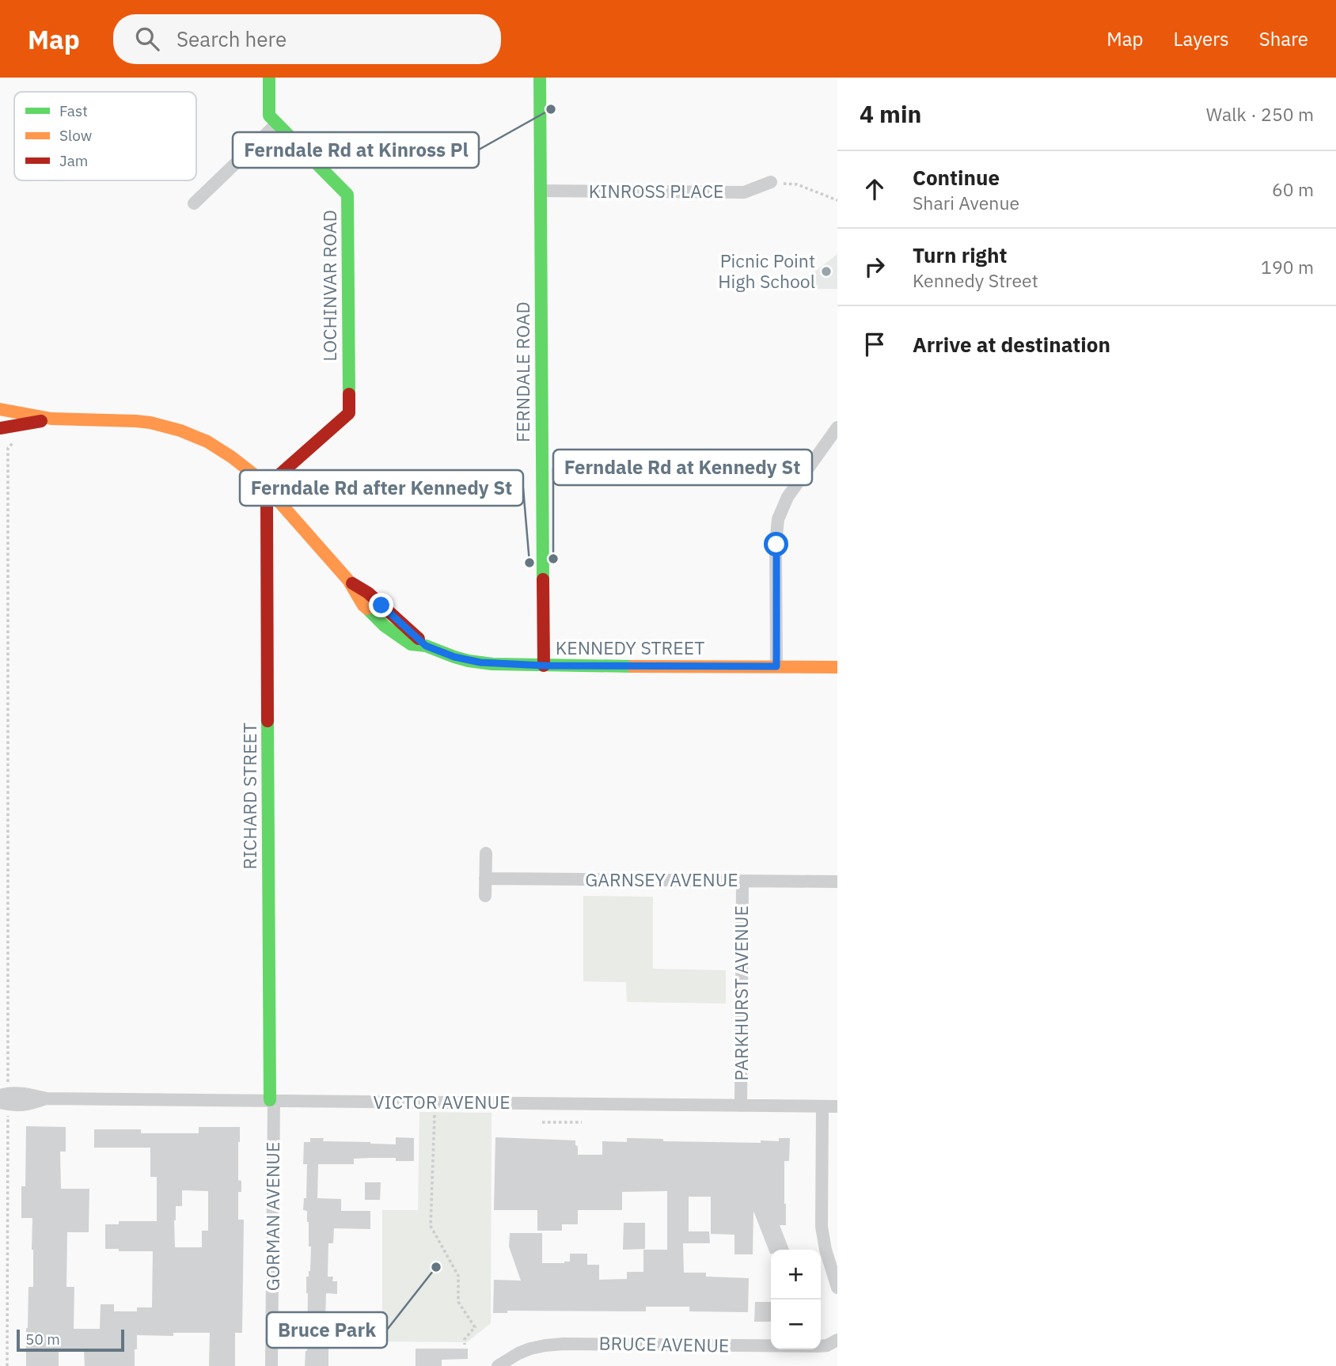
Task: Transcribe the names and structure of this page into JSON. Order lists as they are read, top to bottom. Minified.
{"streets":{"street":["KINROSS PLACE","LOCHINVAR ROAD","FERNDALE ROAD","KENNEDY STREET","RICHARD STREET","GARNSEY AVENUE","PARKHURST AVENUE","VICTOR AVENUE","GORMAN AVENUE","BRUCE AVENUE"]},"crossings":[["KINROSS PLACE","FERNDALE ROAD"],["LOCHINVAR ROAD","KENNEDY STREET"],["LOCHINVAR ROAD","RICHARD STREET"],["FERNDALE ROAD","KENNEDY STREET"],["KENNEDY STREET","RICHARD STREET"],["RICHARD STREET","VICTOR AVENUE"],["RICHARD STREET","GORMAN AVENUE"],["GARNSEY AVENUE","PARKHURST AVENUE"],["PARKHURST AVENUE","VICTOR AVENUE"],["VICTOR AVENUE","GORMAN AVENUE"]],"places":["Ferndale Rd at Kinross Pl","Picnic Point High School","Ferndale Rd at Kennedy St","Ferndale Rd after Kennedy St","Bruce Park"],"legend":["Fast","Slow","Jam"],"scale_bar":"50 m","page":{"header":"Map","search":"Search here","nav":["Map","Layers","Share"],"heading":["4 min","Walk · 250 m"],"list":[["Continue","Shari Avenue","60 m"],["Turn right","Kennedy Street","190 m"],"Arrive at destination"],"map_buttons":["+","−"],"scale":"50 m"}}
